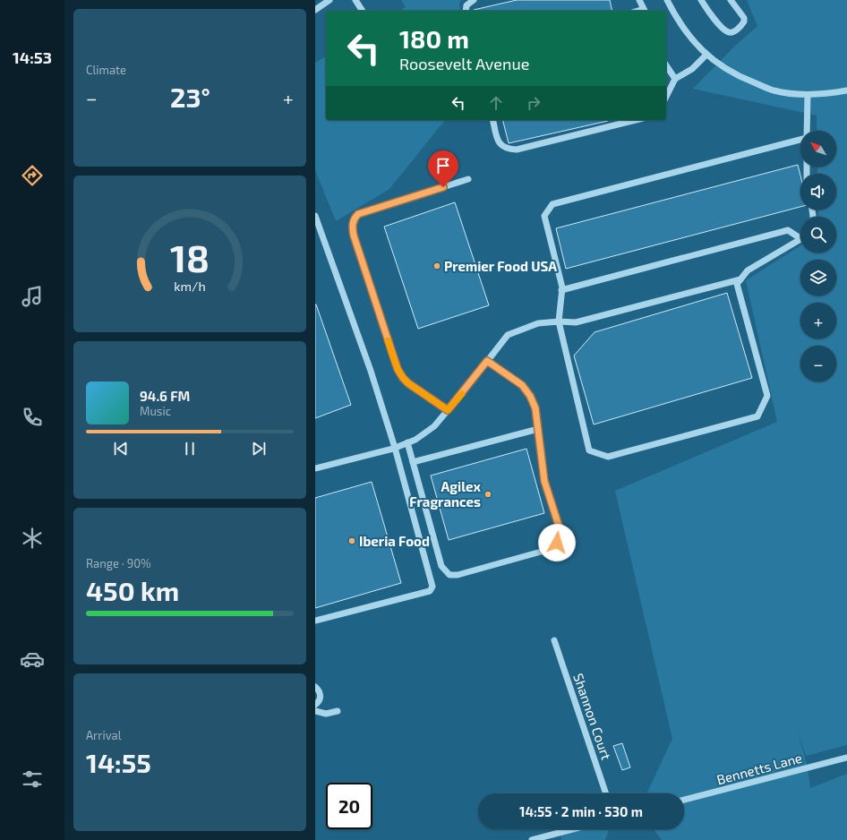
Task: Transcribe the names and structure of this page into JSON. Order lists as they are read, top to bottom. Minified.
{"streets":{"street":["Shannon Court","Bennetts Lane"]},"places":["Premier Food USA","Agilex Fragrances","Iberia Food"],"north":"top left","page":{"tabs":"14:53","tile":["Climate",["Range · 90%","450 km"],["Arrival","14:55"]],"turn":["180 m","Roosevelt Avenue"],"heat":["−","23°","+"],"map_buttons":["+","−"],"song":["94.6 FM","Music"],"limit":"20","trip":"14:55 · 2 min · 530 m","gauge":["18","km/h"]}}
